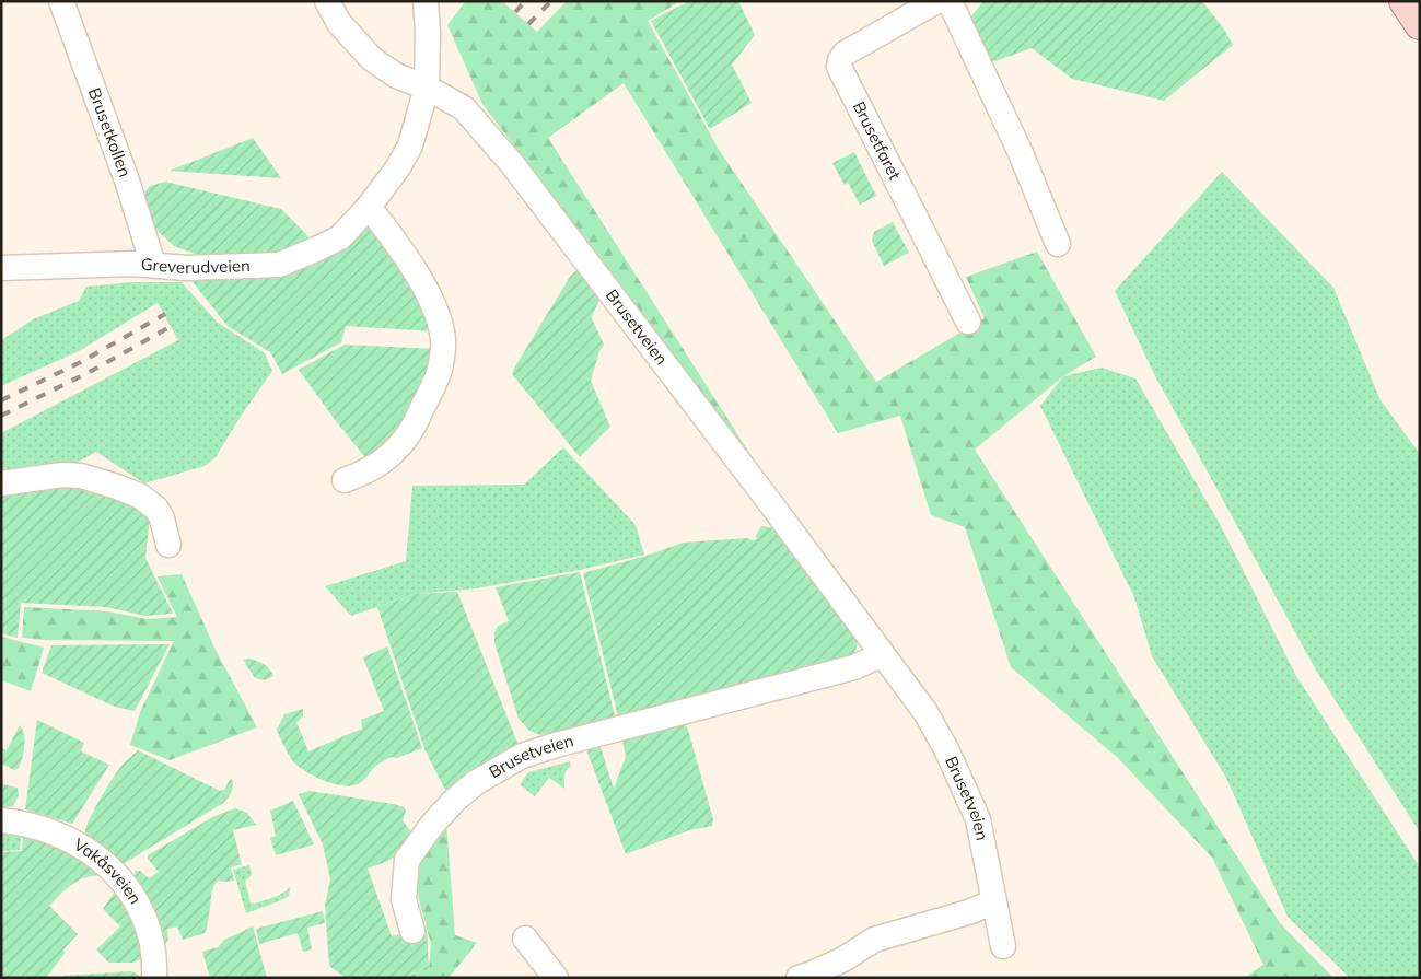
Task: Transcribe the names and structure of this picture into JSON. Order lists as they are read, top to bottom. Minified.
{"streets":{"street":["Brusetkollen","Brusetfaret","Greverudveien","Brusetveien","Vakåsveien"]},"crossings":[["Brusetkollen","Greverudveien"],["Greverudveien","Brusetveien"]]}
